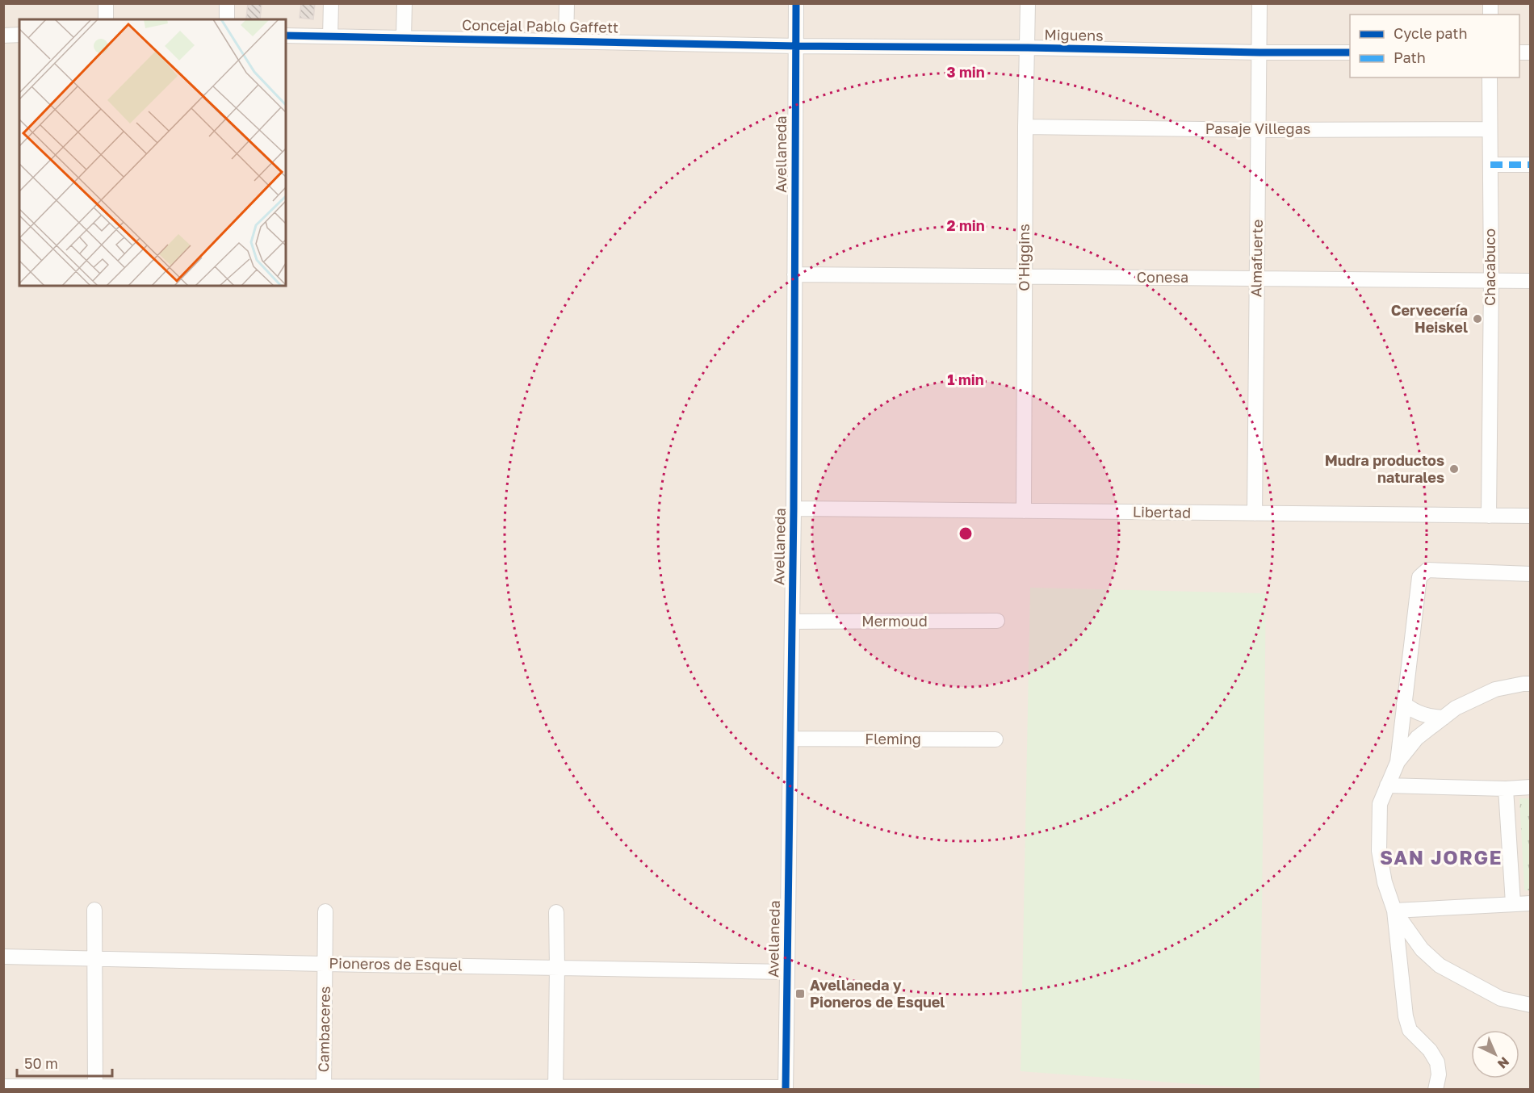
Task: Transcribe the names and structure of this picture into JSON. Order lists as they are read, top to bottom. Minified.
{"streets":{"street":["Concejal Pablo Gaffett","Miguens","Pasaje Villegas","Avellaneda","O'Higgins","Almafuerte","Chacabuco","Conesa","Libertad","Mermoud","Fleming","Pioneros de Esquel","Cambaceres"]},"crossings":[["Concejal Pablo Gaffett","Miguens"],["Concejal Pablo Gaffett","Avellaneda"],["Miguens","Avellaneda"],["Miguens","O'Higgins"],["Miguens","Almafuerte"],["Pasaje Villegas","O'Higgins"],["Pasaje Villegas","Almafuerte"],["Pasaje Villegas","Chacabuco"],["Avellaneda","Conesa"],["Avellaneda","Libertad"],["Avellaneda","Mermoud"],["Avellaneda","Fleming"],["Avellaneda","Pioneros de Esquel"],["O'Higgins","Conesa"],["O'Higgins","Libertad"],["Almafuerte","Conesa"],["Almafuerte","Libertad"],["Chacabuco","Conesa"],["Chacabuco","Libertad"],["Pioneros de Esquel","Cambaceres"]],"districts":["SAN JORGE"],"places":{"other":["Cervecería Heiskel","Mudra productos naturales"],"transit":["Avellaneda y Pioneros de Esquel"]},"legend":["Cycle path","Path"],"scale_bar":"50 m","north":"bottom right","rings":["3 min","2 min","1 min"]}
